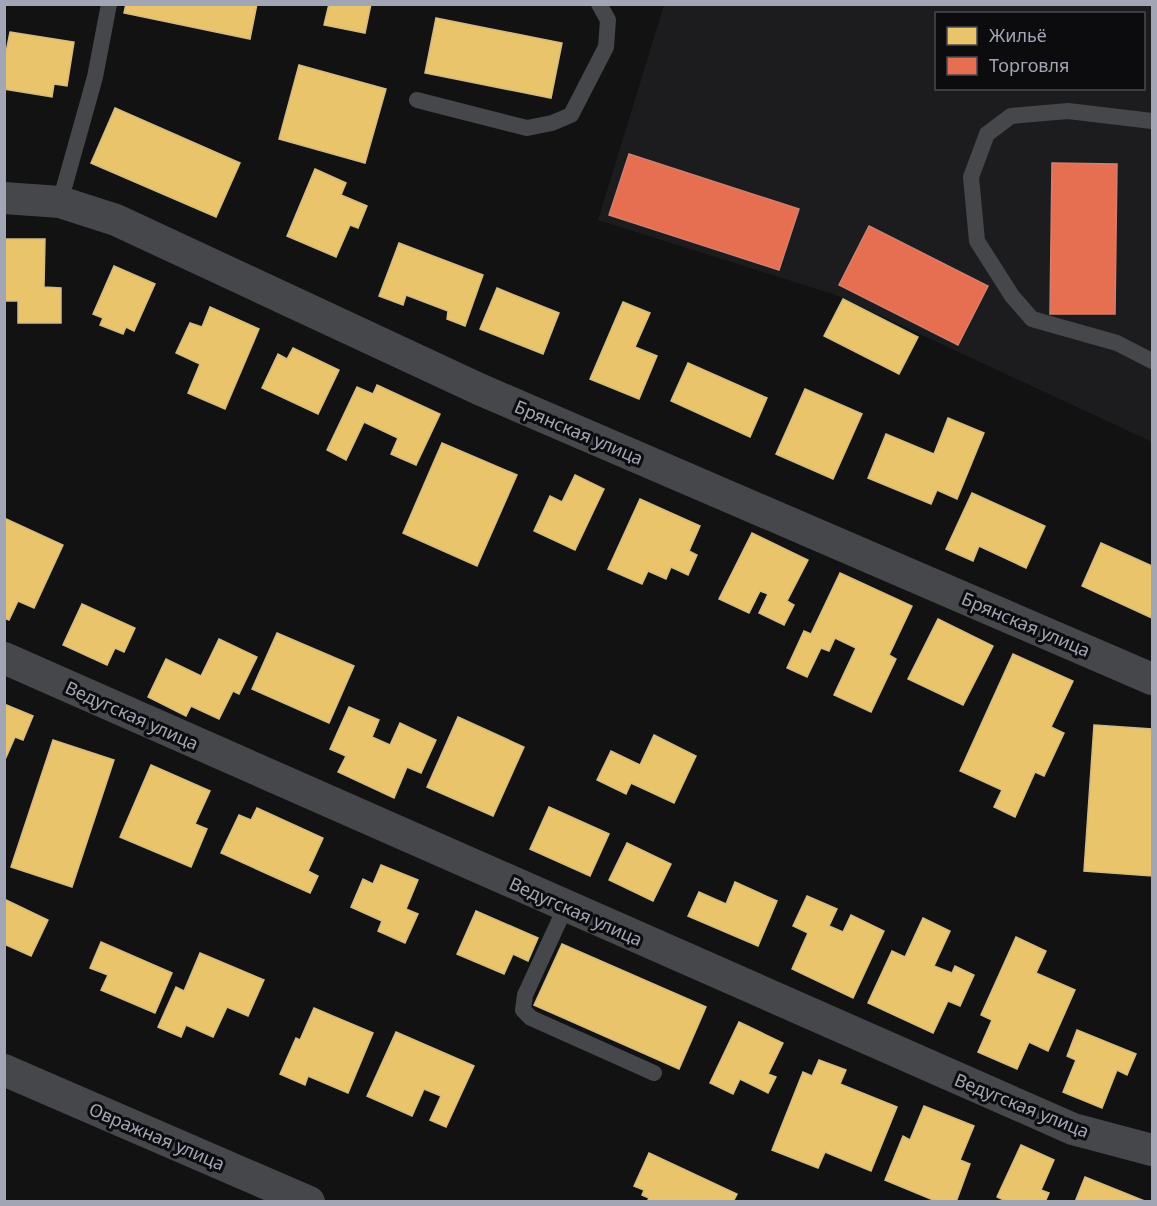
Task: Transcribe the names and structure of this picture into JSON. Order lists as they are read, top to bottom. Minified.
{"streets":{"street":["Брянская улица","Ведугская улица","Овражная улица"]},"legend":["Жильё","Торговля"]}
